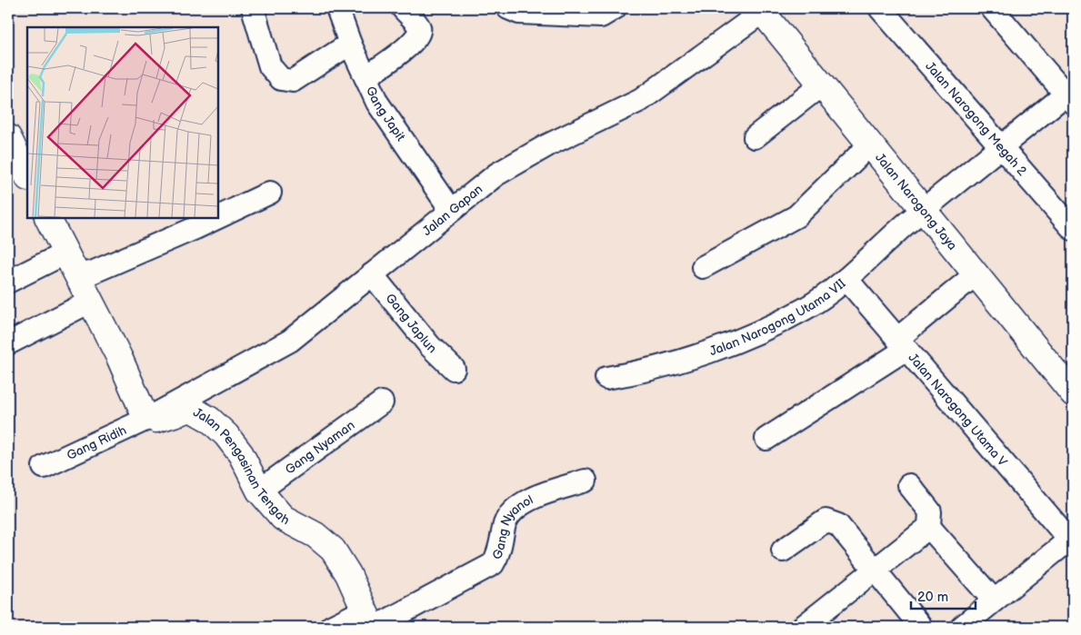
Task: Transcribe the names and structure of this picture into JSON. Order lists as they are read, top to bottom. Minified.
{"streets":{"street":["Gang Japit","Jalan Narogong Megah 2","Jalan Narogong Jaya","Jalan Gapan","Jalan Narogong Utama VII","Gang Japlun","Jalan Narogong Utama V","Gang Ridih","Gang Nyaman","Jalan Pengasinan Tengah","Gang Nyanol"]},"crossings":[["Gang Japit","Jalan Gapan"],["Jalan Narogong Megah 2","Jalan Narogong Utama VII"],["Jalan Narogong Jaya","Jalan Gapan"],["Jalan Narogong Jaya","Jalan Narogong Utama VII"],["Jalan Gapan","Gang Japlun"],["Jalan Gapan","Gang Ridih"],["Jalan Gapan","Jalan Pengasinan Tengah"],["Jalan Narogong Utama VII","Jalan Narogong Utama V"],["Gang Ridih","Jalan Pengasinan Tengah"],["Gang Nyaman","Jalan Pengasinan Tengah"],["Jalan Pengasinan Tengah","Gang Nyanol"]],"scale_bar":"20 m"}
